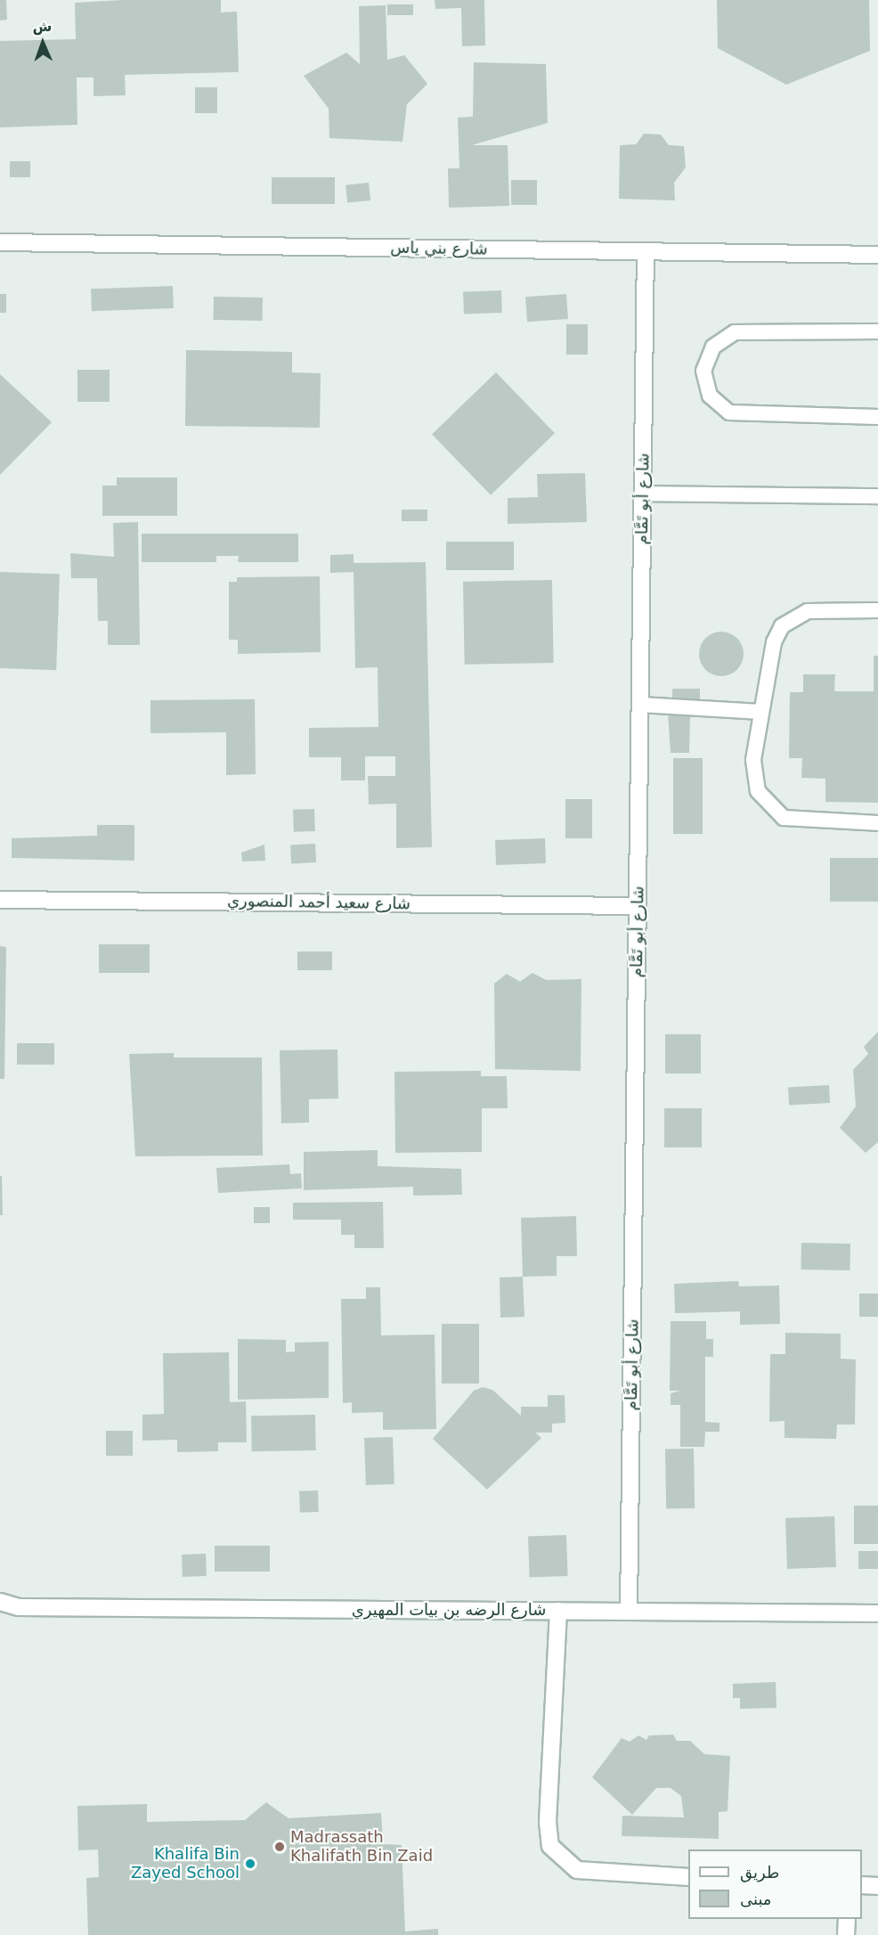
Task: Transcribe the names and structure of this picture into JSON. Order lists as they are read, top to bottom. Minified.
{"streets":{"street":["شارع بني ياس","شارع أبو تَمَّام","شارع سعيد أحمد المنصوري","شارع الرضه بن بيات المهيري"]},"crossings":[["شارع بني ياس","شارع أبو تَمَّام"],["شارع أبو تَمَّام","شارع سعيد أحمد المنصوري"],["شارع أبو تَمَّام","شارع الرضه بن بيات المهيري"]],"places":["Madrassath Khalifath Bin Zaid","Khalifa Bin Zayed School"],"legend":["طريق","مبنى"],"north":"top"}
